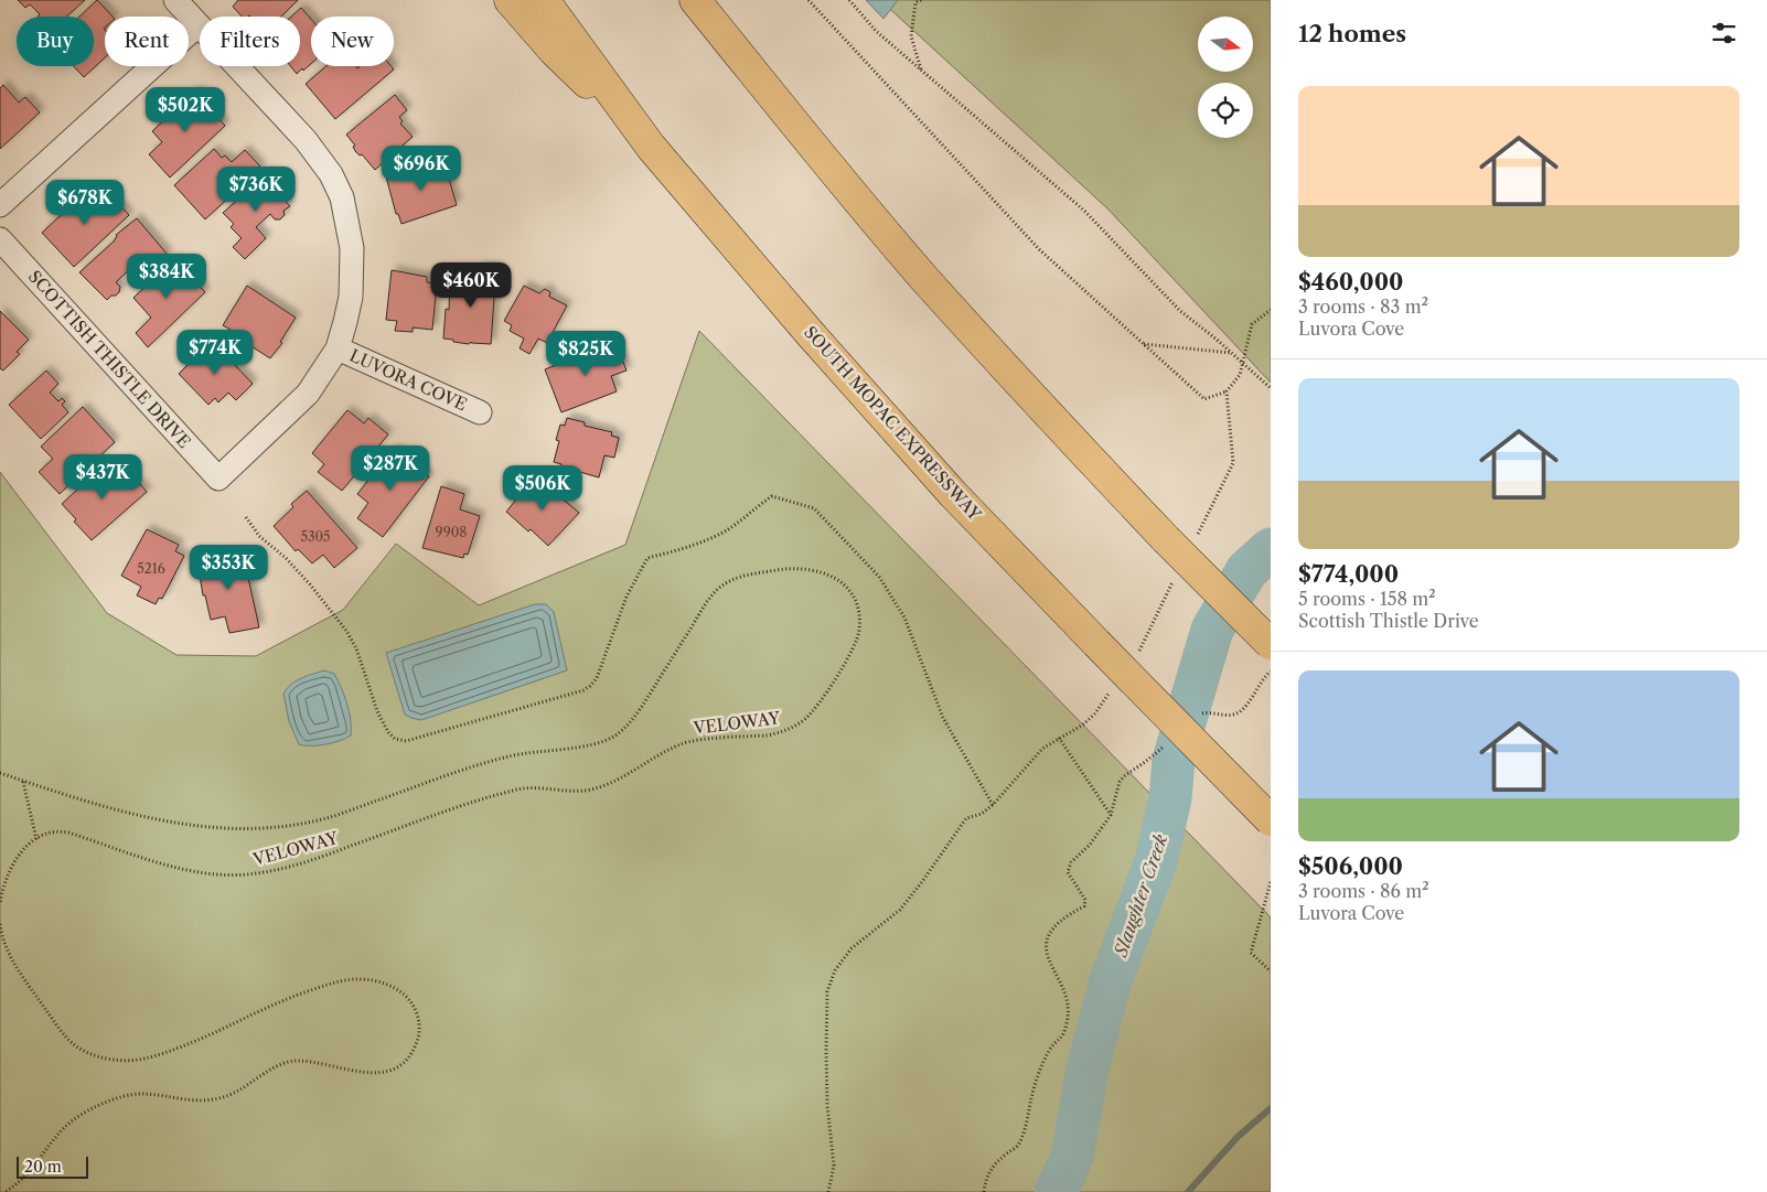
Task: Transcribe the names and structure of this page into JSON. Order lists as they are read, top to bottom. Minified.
{"streets":{"highway":["SOUTH MOPAC EXPRESSWAY"],"street":["SCOTTISH THISTLE DRIVE","LUVORA COVE"],"path":["VELOWAY"]},"crossings":[["SCOTTISH THISTLE DRIVE","LUVORA COVE"]],"water":["Slaughter Creek"],"house_numbers":["9908","5305","5216"],"scale_bar":"20 m","north":"right","page":{"heading":"12 homes","chip":["Buy","Rent","Filters","New"],"list":[{"name":"$460,000","note":"3 rooms · 83 m² · Luvora Cove"},{"name":"$774,000","note":"5 rooms · 158 m² · Scottish Thistle Drive"},{"name":"$506,000","note":"3 rooms · 86 m² · Luvora Cove"}],"price":["$502K","$696K","$736K","$678K","$384K","$460K","$774K","$825K","$287K","$437K","$506K","$353K"],"scale":"20 m"}}
